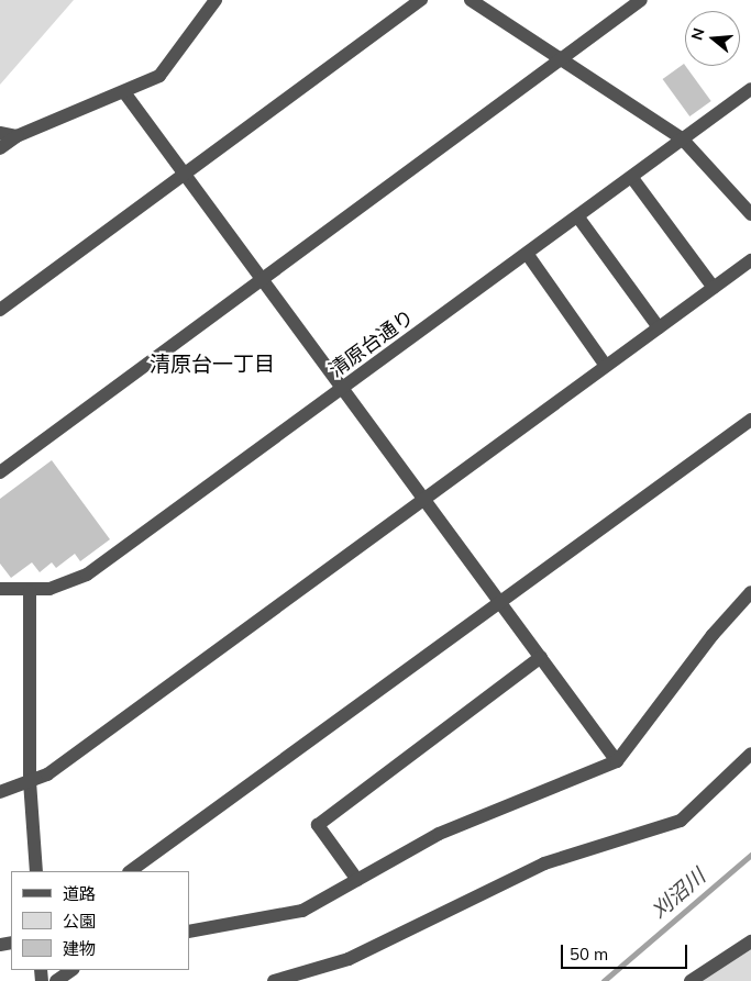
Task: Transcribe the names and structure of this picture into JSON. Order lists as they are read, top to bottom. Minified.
{"streets":{"street":["清原台通り"]},"districts":["清原台一丁目"],"water":["刈沼川"],"legend":["道路","公園","建物"],"scale_bar":"50 m","north":"left"}
